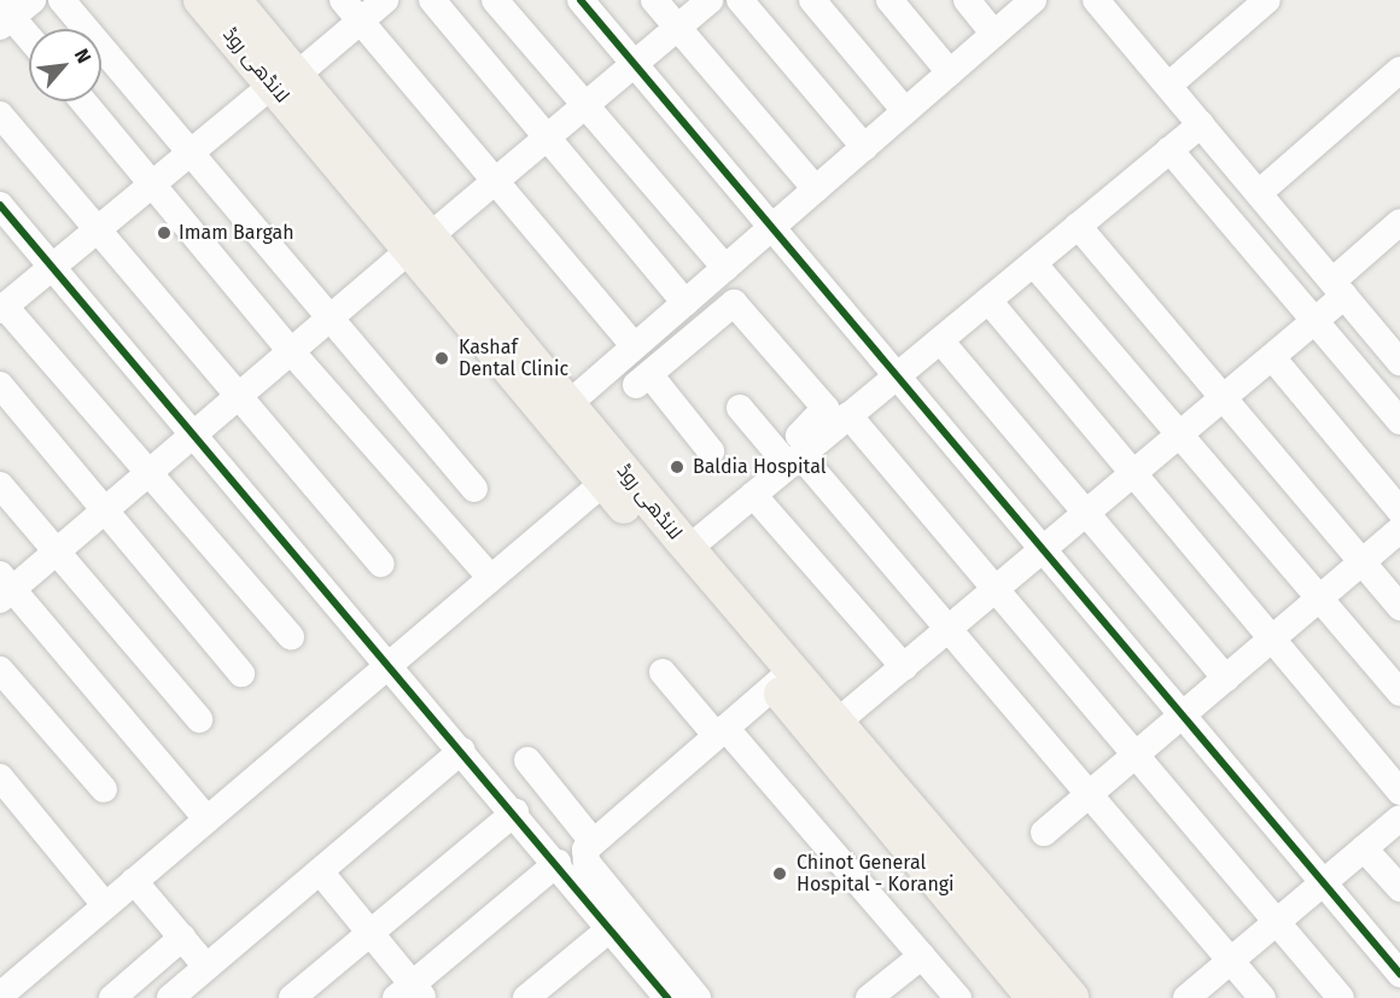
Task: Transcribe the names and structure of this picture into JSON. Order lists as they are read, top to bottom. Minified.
{"streets":{"main road":["لانڈھی روڈ"]},"places":["Imam Bargah","Kashaf Dental Clinic","Baldia Hospital","Chinot General Hospital - Korangi"],"north":"top right"}
